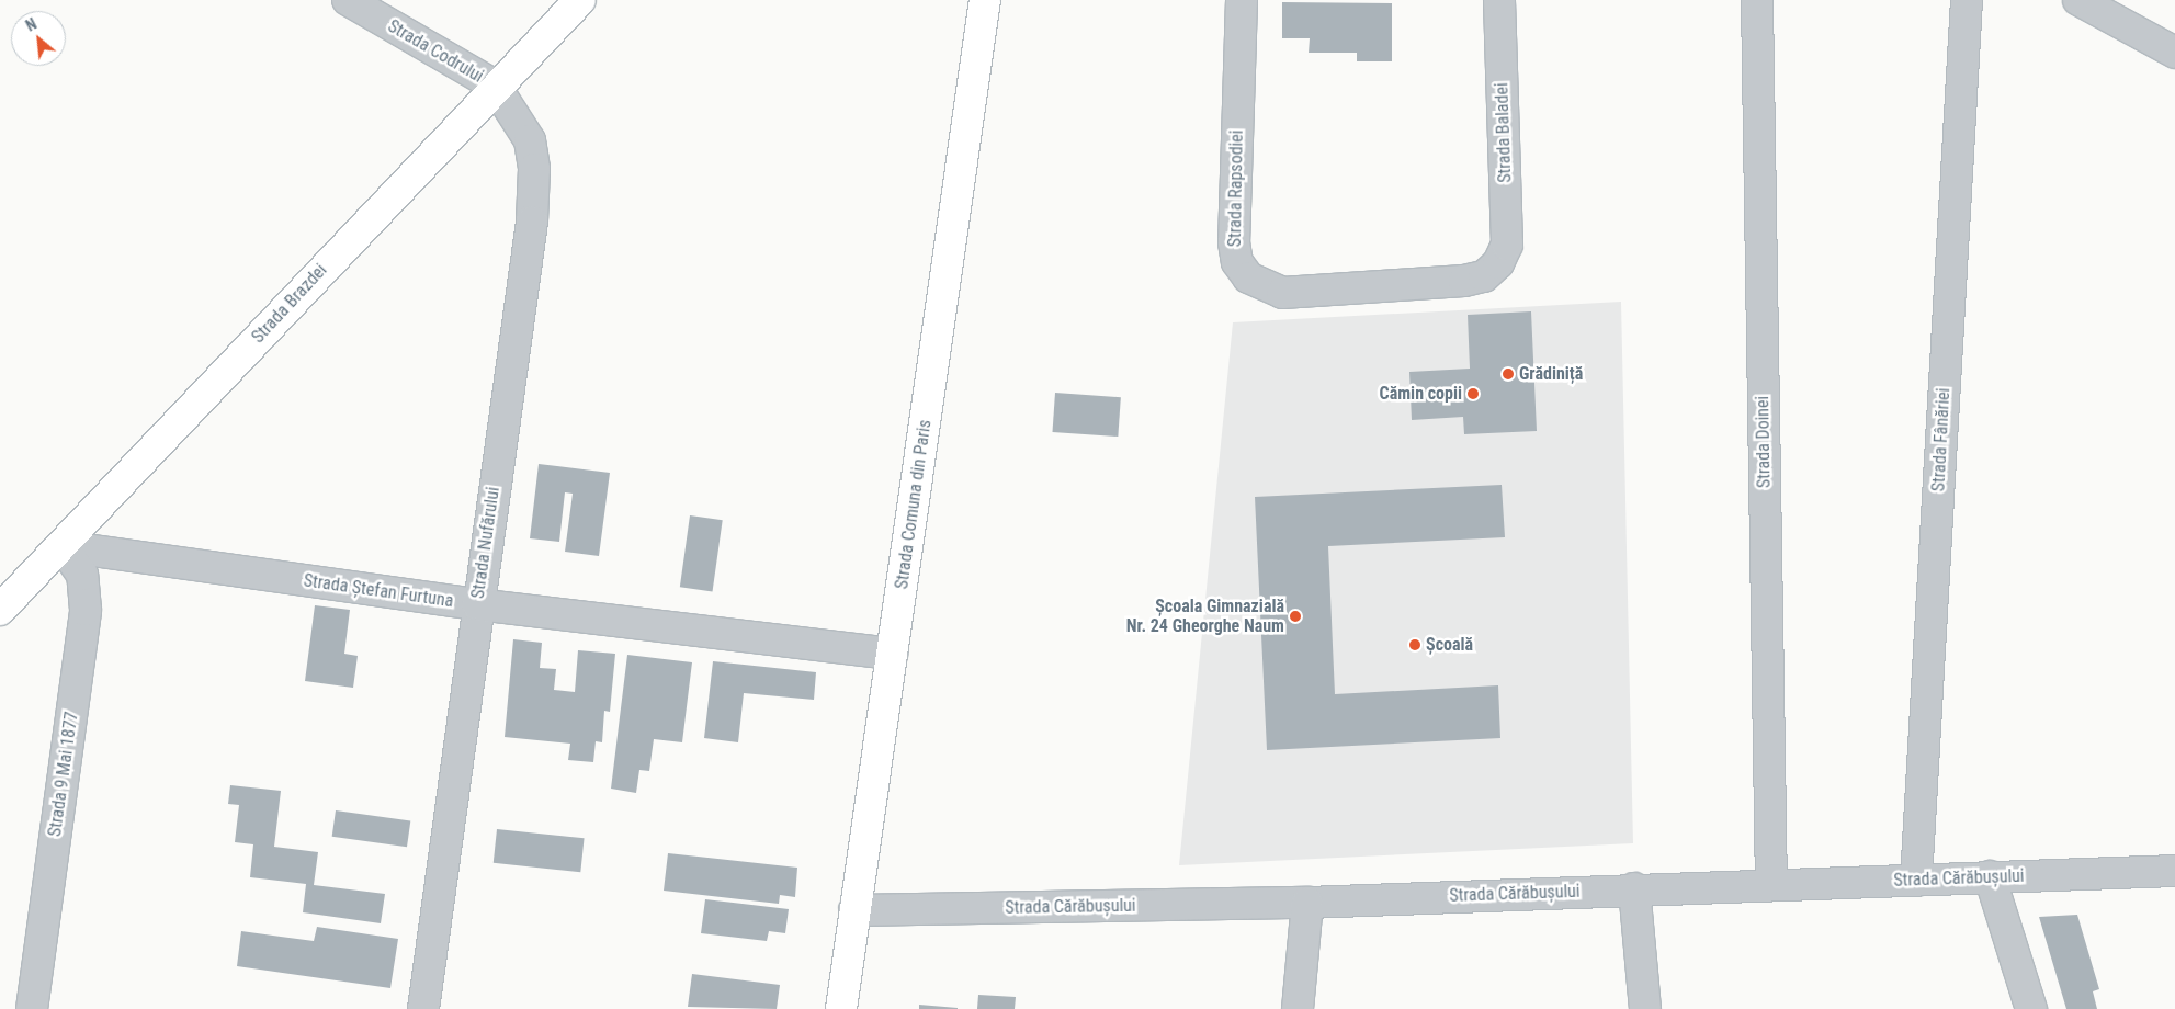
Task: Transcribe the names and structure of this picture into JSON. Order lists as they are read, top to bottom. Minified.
{"streets":{"street":["Strada Codrului","Strada Baladei","Strada Rapsodiei","Strada Brazdei","Strada Fânăriei","Strada Doinei","Strada Comuna din Paris","Strada Nufărului","Strada Ștefan Furtuna","Strada 9 Mai 1877","Strada Cărăbușului"]},"crossings":[["Strada Codrului","Strada Brazdei"],["Strada Codrului","Strada Nufărului"],["Strada Baladei","Strada Rapsodiei"],["Strada Brazdei","Strada Nufărului"],["Strada Brazdei","Strada Ștefan Furtuna"],["Strada Brazdei","Strada 9 Mai 1877"],["Strada Fânăriei","Strada Cărăbușului"],["Strada Doinei","Strada Cărăbușului"],["Strada Comuna din Paris","Strada Ștefan Furtuna"],["Strada Comuna din Paris","Strada Cărăbușului"],["Strada Nufărului","Strada Ștefan Furtuna"],["Strada Ștefan Furtuna","Strada 9 Mai 1877"]],"places":["Grădiniță","Cămin copii","Școala Gimnazială Nr. 24 Gheorghe Naum","Școală"],"north":"top left"}
